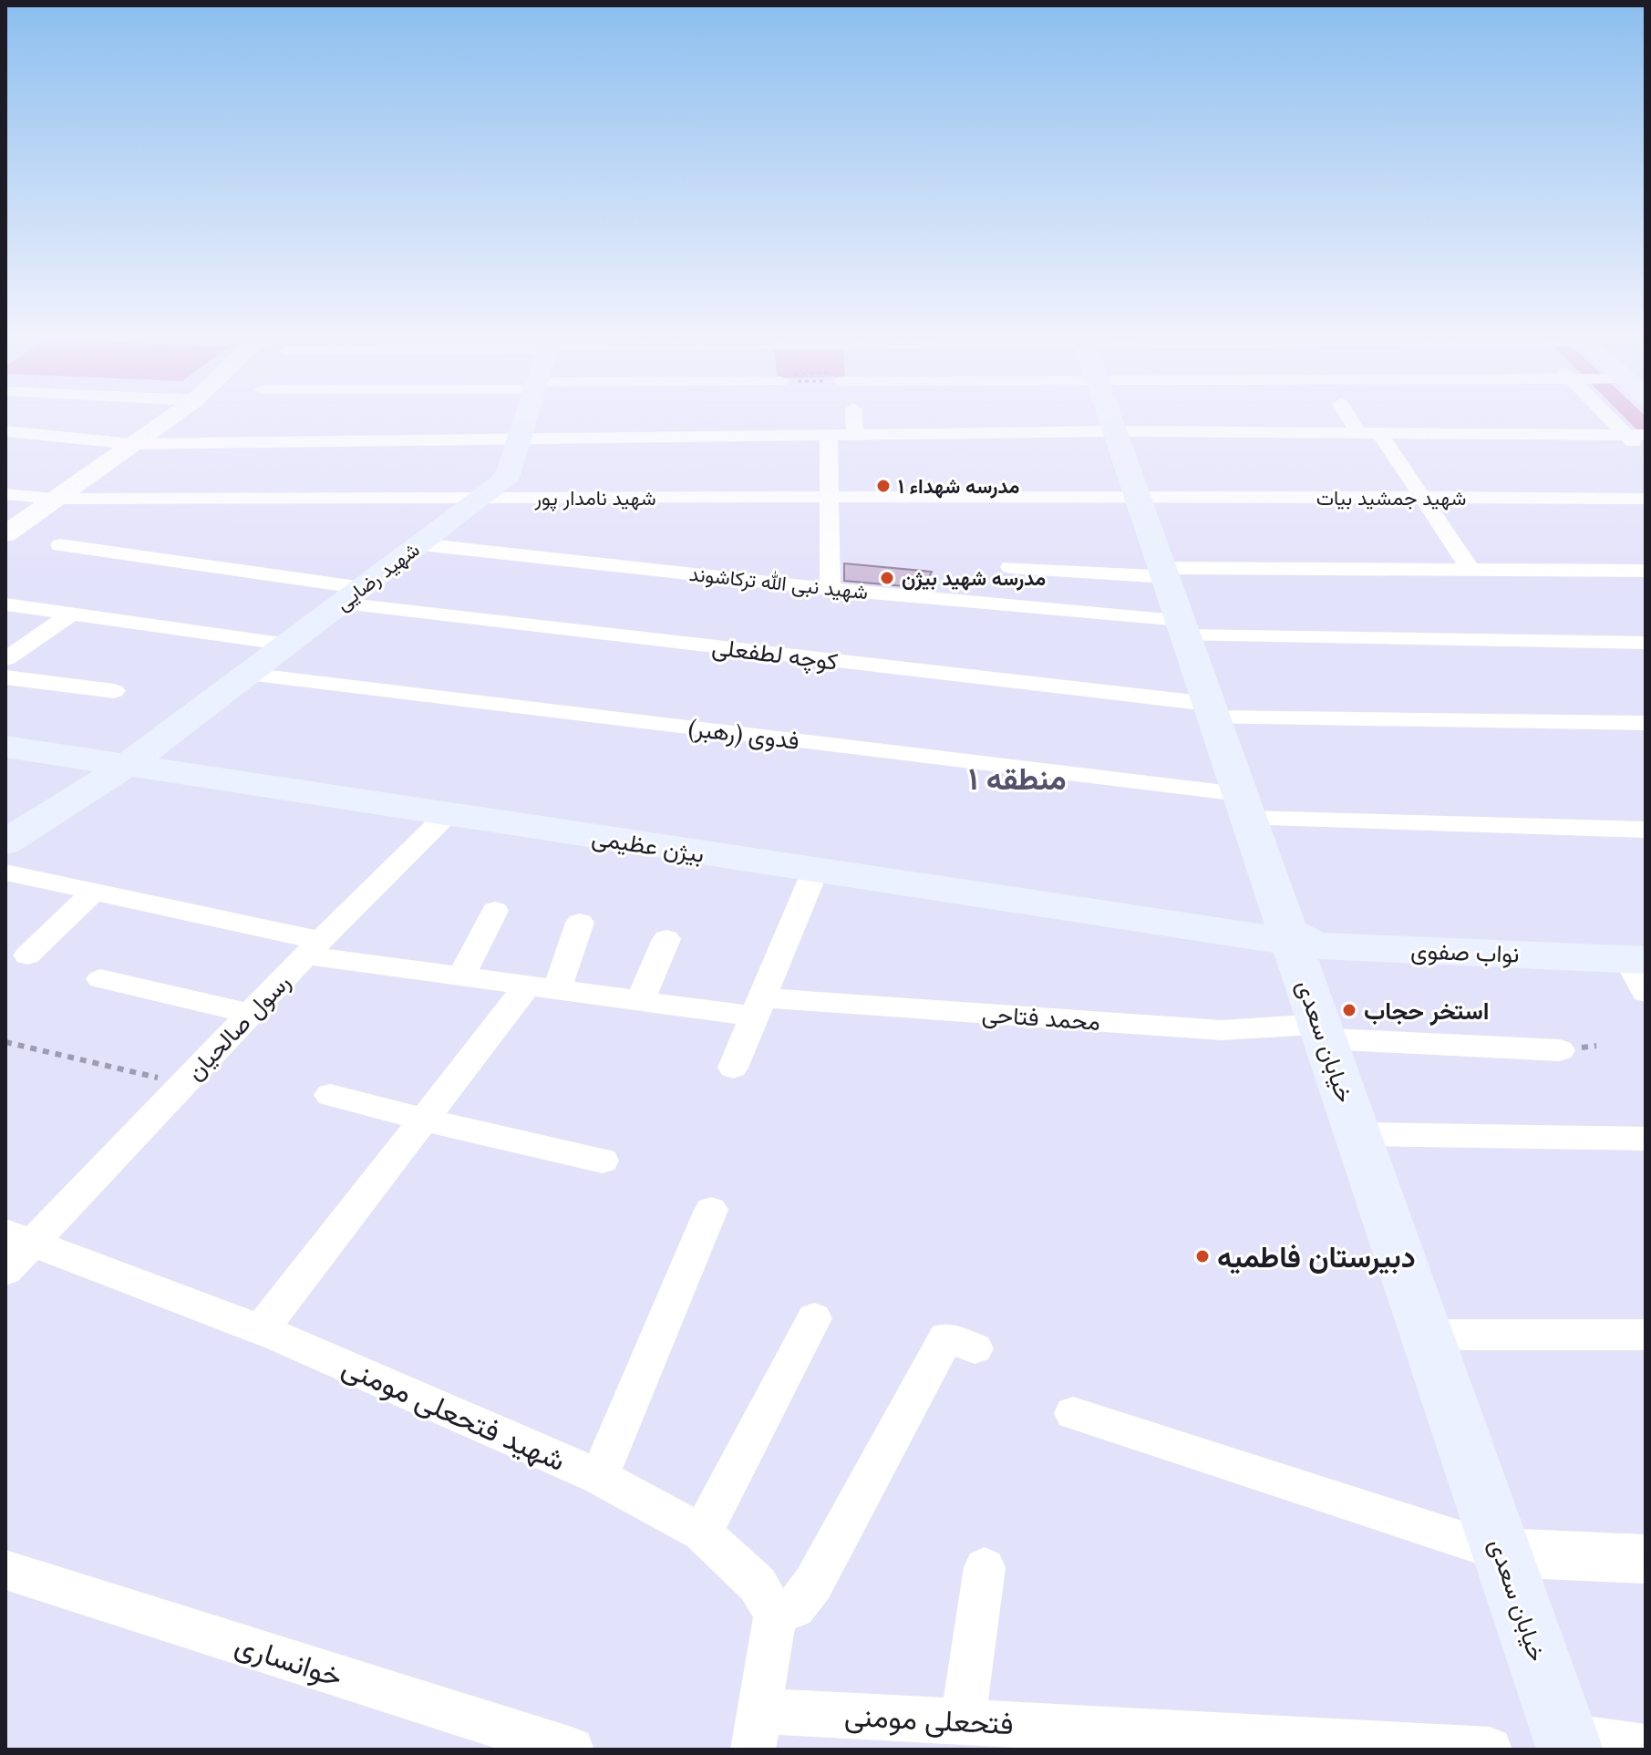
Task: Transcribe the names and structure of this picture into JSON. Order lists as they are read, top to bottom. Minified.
{"streets":{"main road":["شهید رضایی","بیژن عظیمی","نواب صفوی","خیابان سعدی"],"street":["شهید نامدار پور","شهید جمشید بیات","شهید نبی الله ترکاشوند","کوچه لطفعلی","فدوی (رهبر)","محمد فتاحی","رسول صالحیان","شهید فتحعلی مومنی","خوانساری","فتحعلی مومنی"]},"crossings":[["شهید نامدار پور","شهید جمشید بیات"],["شهید نامدار پور","شهید رضایی"],["شهید نامدار پور","خیابان سعدی"],["شهید جمشید بیات","خیابان سعدی"],["شهید رضایی","شهید نبی الله ترکاشوند"],["شهید رضایی","کوچه لطفعلی"],["شهید رضایی","فدوی (رهبر)"],["شهید رضایی","بیژن عظیمی"],["شهید رضایی","محمد فتاحی"],["شهید نبی الله ترکاشوند","خیابان سعدی"],["کوچه لطفعلی","خیابان سعدی"],["فدوی (رهبر)","خیابان سعدی"],["بیژن عظیمی","نواب صفوی"],["بیژن عظیمی","رسول صالحیان"],["بیژن عظیمی","خیابان سعدی"],["نواب صفوی","خیابان سعدی"],["محمد فتاحی","رسول صالحیان"],["محمد فتاحی","خیابان سعدی"],["رسول صالحیان","شهید فتحعلی مومنی"]],"districts":["منطقه ۱"],"places":["مدرسه شهداء ۱","مدرسه شهید بیژن","استخر حجاب","دبیرستان فاطمیه"]}
